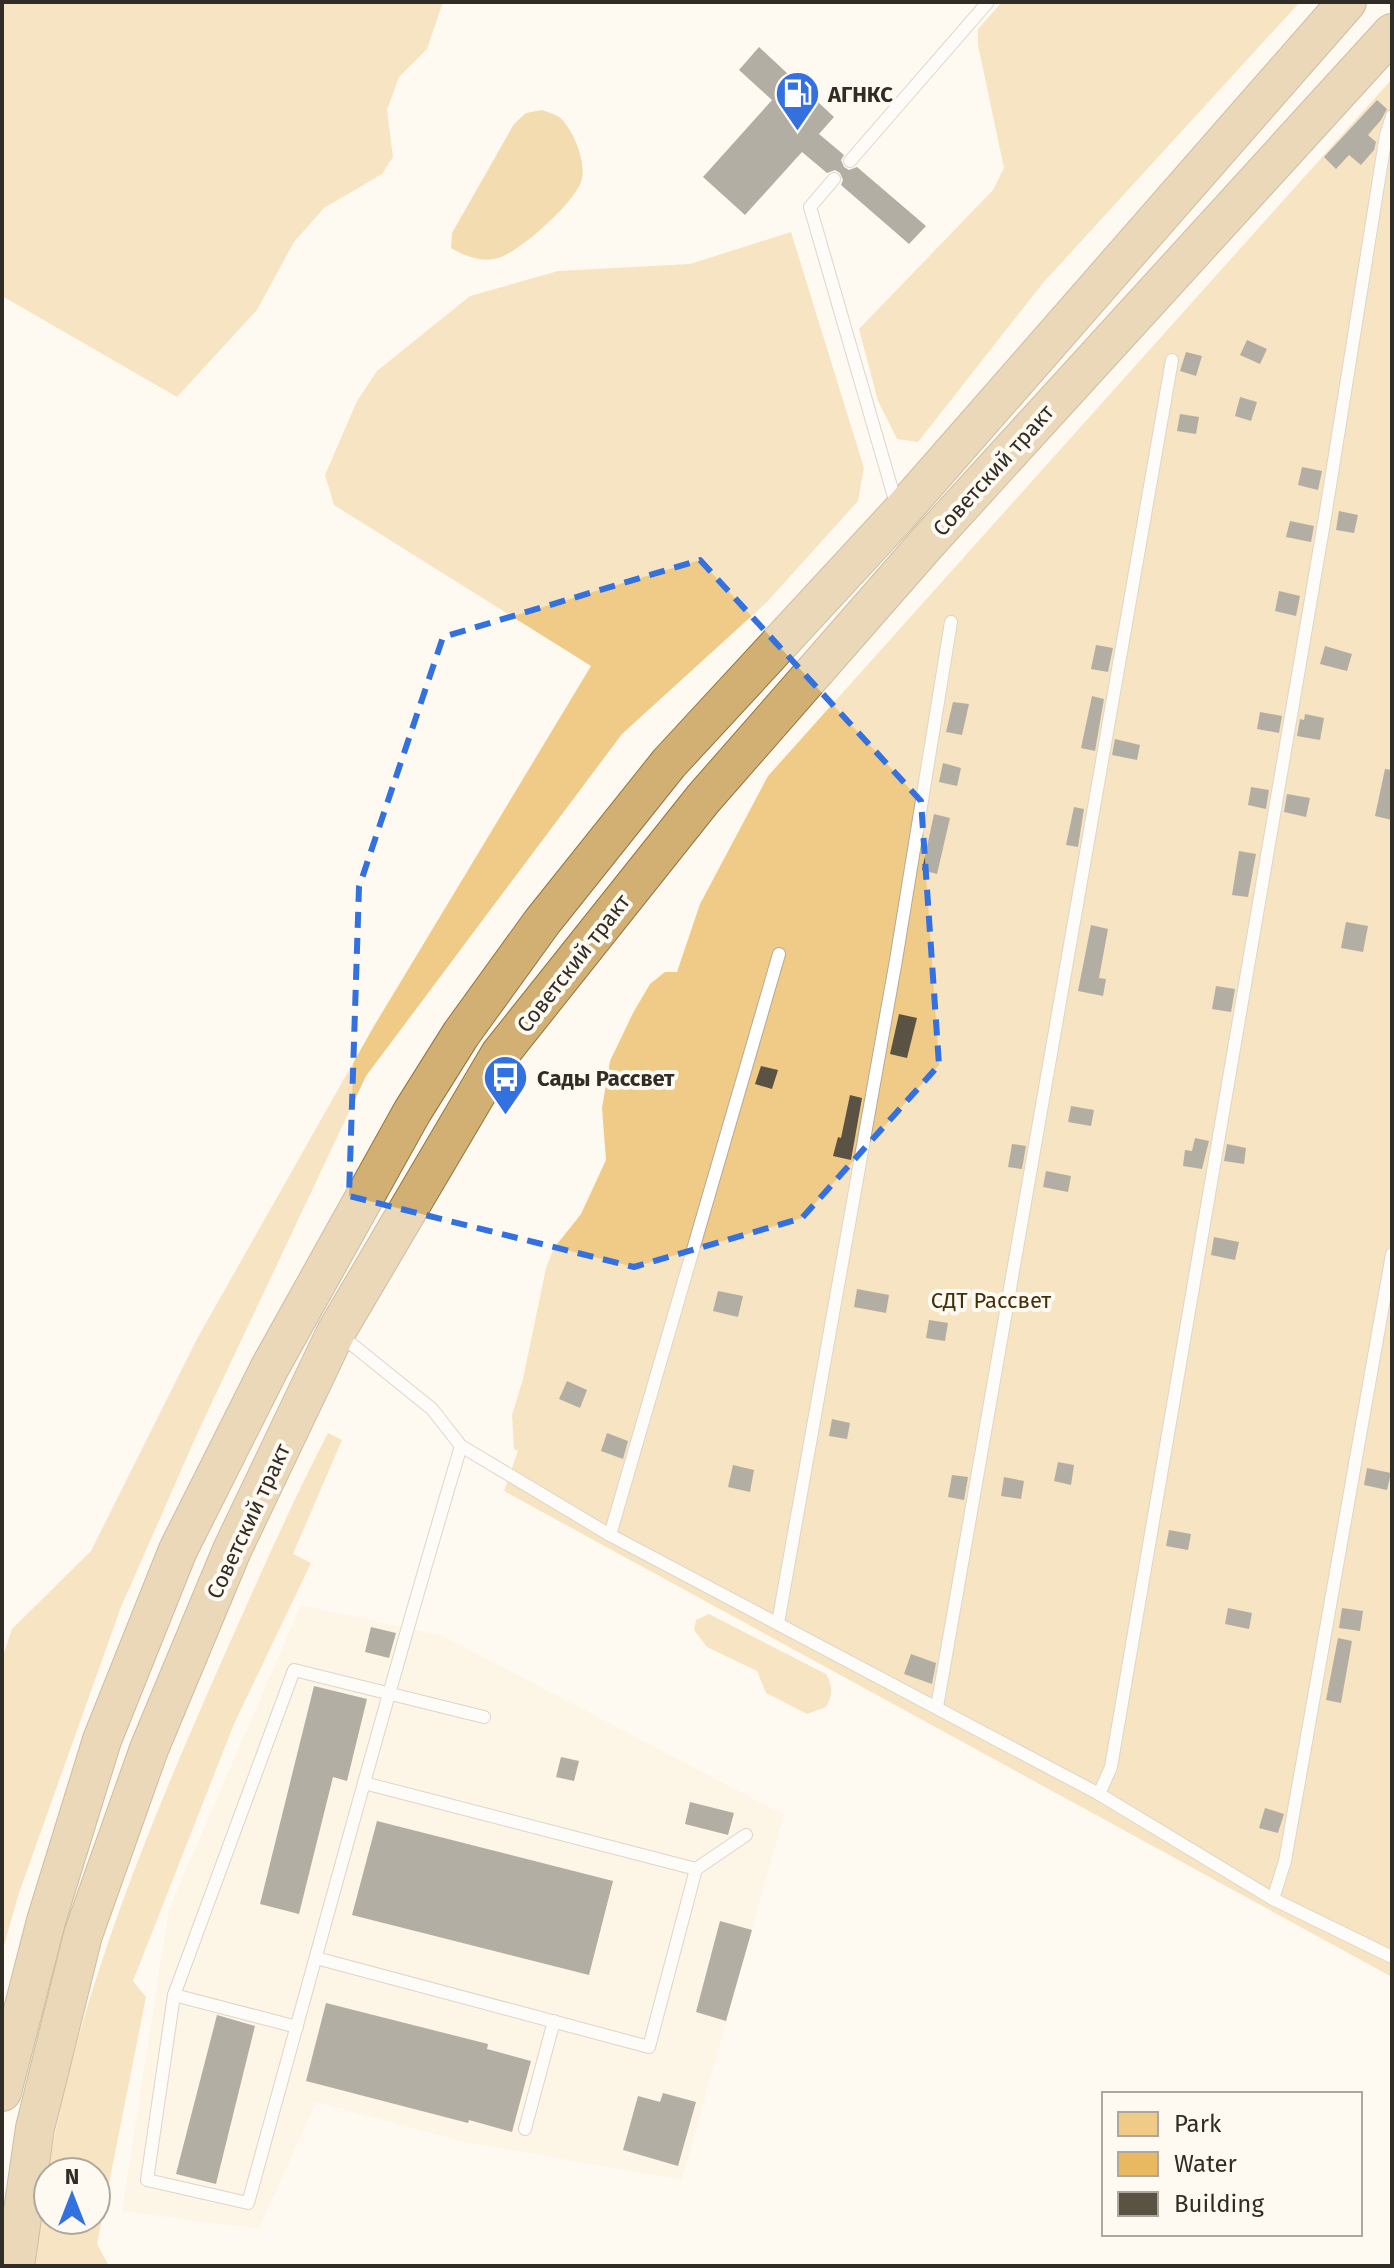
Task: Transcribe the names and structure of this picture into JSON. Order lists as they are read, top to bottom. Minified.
{"streets":{"highway":["Советский тракт"]},"parks":["СДТ Рассвет"],"places":{"fuel station":["АГНКС"],"bus stop":["Сады Рассвет"]},"legend":["Park","Water","Building"],"north":"top"}
